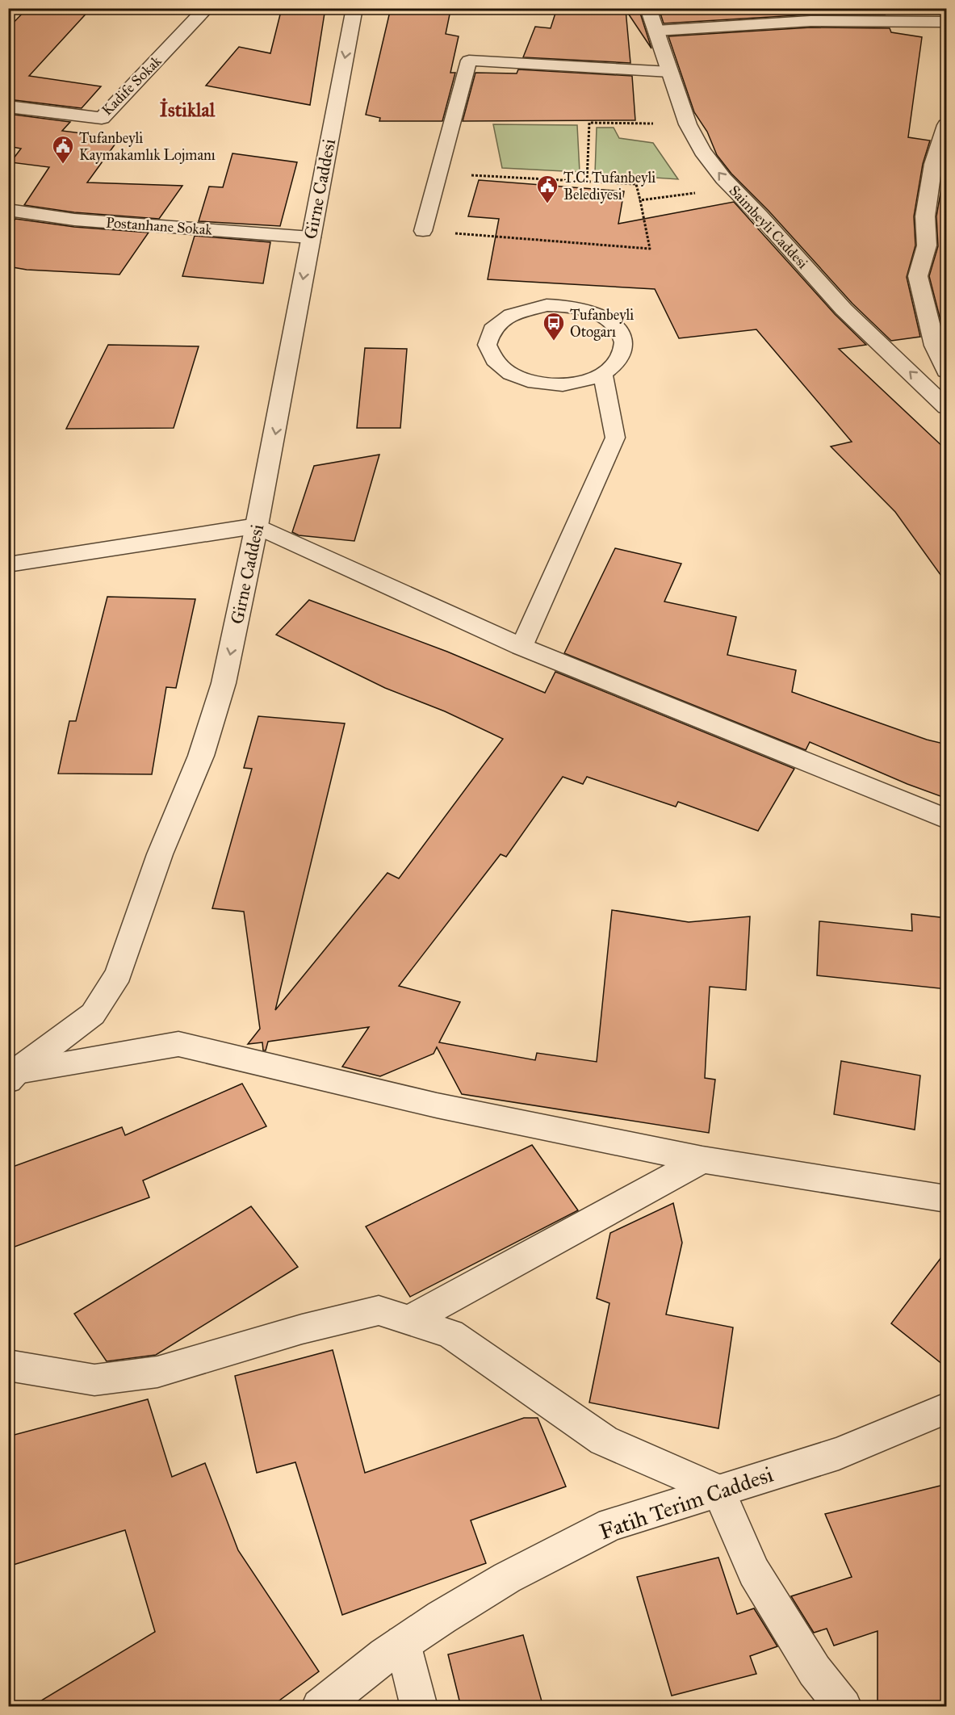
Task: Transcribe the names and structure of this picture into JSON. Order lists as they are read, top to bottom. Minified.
{"streets":{"street":["Kadife Sokak","Girne Caddesi","Postanhane Sokak","Saimbeyli Caddesi","Fatih Terim Caddesi"]},"crossings":[["Girne Caddesi","Postanhane Sokak"]],"one_way":["Girne Caddesi","Saimbeyli Caddesi"],"districts":["İstiklal"],"places":{"public building":["Tufanbeyli Kaymakamlık Lojmanı","T.C. Tufanbeyli Belediyesi"],"bus stop":["Tufanbeyli Otogarı"]}}
